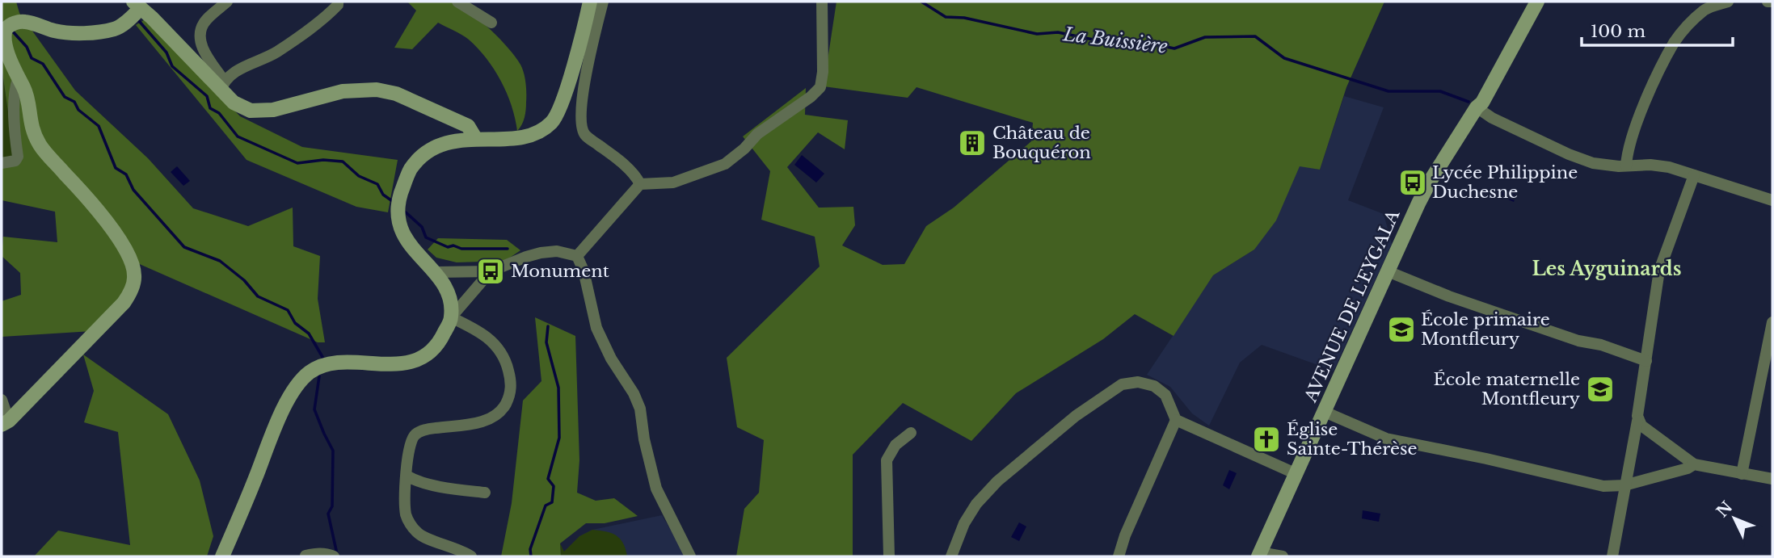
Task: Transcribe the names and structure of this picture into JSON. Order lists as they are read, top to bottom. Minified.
{"streets":{"street":["AVENUE DE L'EYGALA"]},"districts":["Les Ayguinards"],"water":["La Buissière"],"places":{"building":["Château de Bouquéron"],"bus stop":["Lycée Philippine Duchesne","Monument"],"school or university":["École primaire Montfleury","École maternelle Montfleury"],"church":["Église Sainte-Thérèse"]},"scale_bar":"100 m","north":"top left"}
